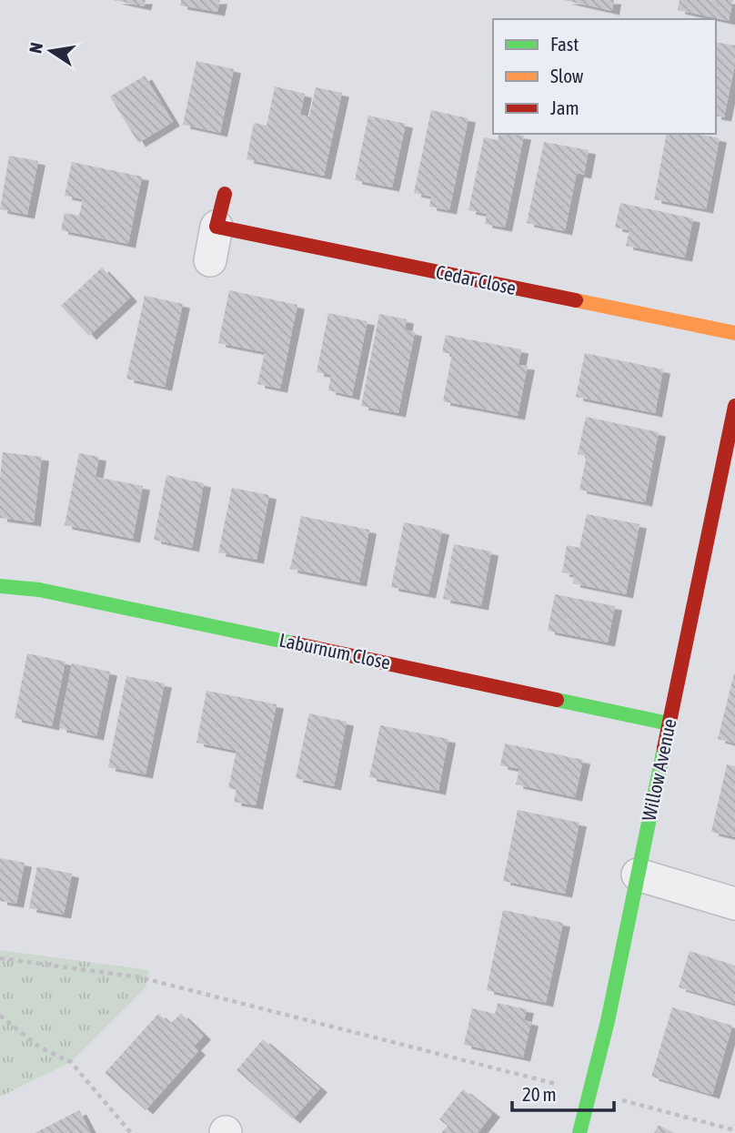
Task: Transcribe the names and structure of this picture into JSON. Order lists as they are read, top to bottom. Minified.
{"streets":{"street":["Cedar Close","Laburnum Close","Willow Avenue"]},"crossings":[["Laburnum Close","Willow Avenue"]],"legend":["Fast","Slow","Jam"],"scale_bar":"20 m","north":"left"}
